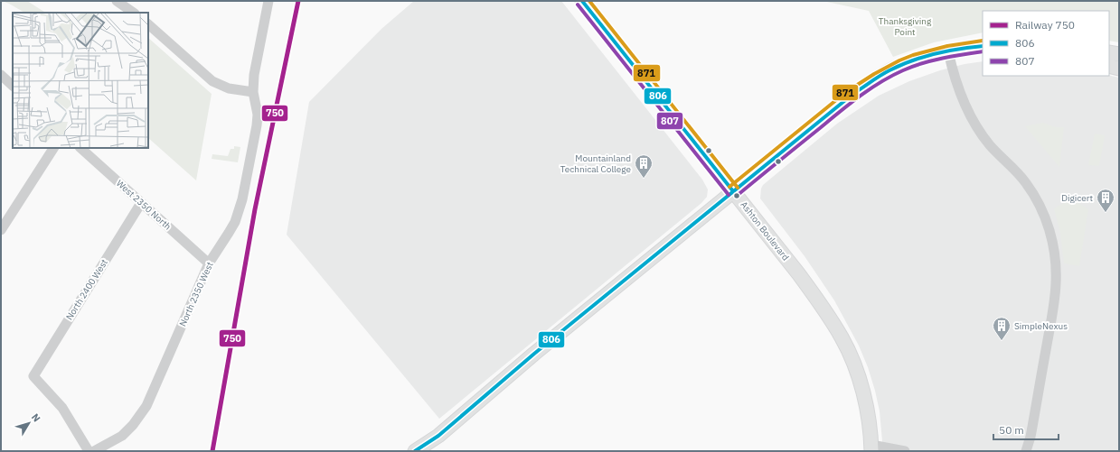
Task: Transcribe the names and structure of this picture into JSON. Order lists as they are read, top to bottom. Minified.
{"streets":{"main road":["Ashton Boulevard"],"street":["West 2350 North","North 2400 West","North 2350 West"]},"crossings":[["West 2350 North","North 2400 West"],["West 2350 North","North 2350 West"]],"parks":["Thanksgiving Point"],"places":{"building":["Mountainland Technical College","Digicert","SimpleNexus"]},"lines":["rail line 750","transit line 806","transit line 871","transit line 807"],"legend":["Railway 750","806","807"],"scale_bar":"50 m","north":"top right"}
